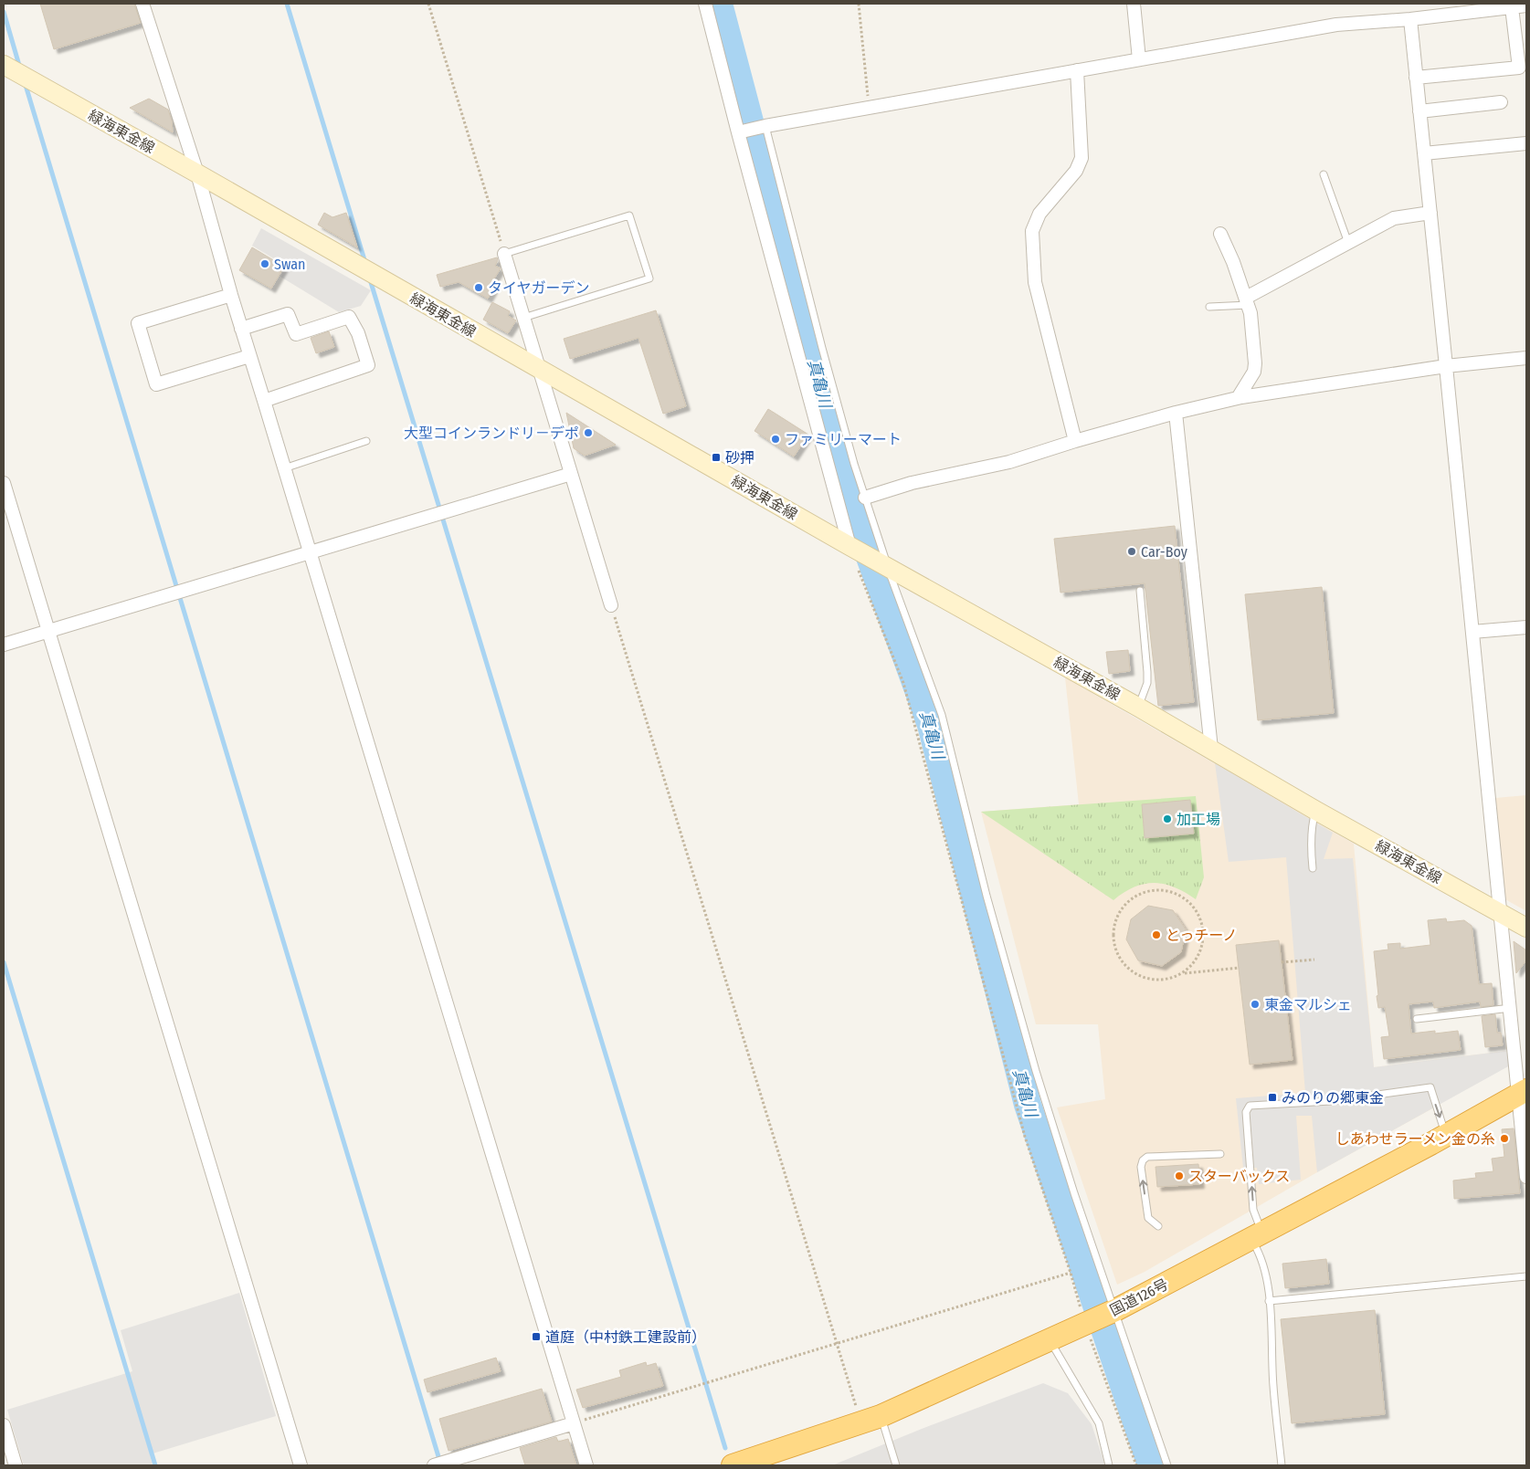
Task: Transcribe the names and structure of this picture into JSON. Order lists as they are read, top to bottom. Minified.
{"streets":{"highway":["国道126号"],"main road":["緑海東金線"]},"water":["真亀川"],"places":{"other":["Swan","タイヤガーデン","大型コインランドリ－デポ","ファミリーマート","Car-Boy","加工場","とっチーノ","東金マルシェ","しあわせラーメン金の糸","スターバックス"],"transit":["砂押","みのりの郷東金","道庭（中村鉄工建設前）"]}}
